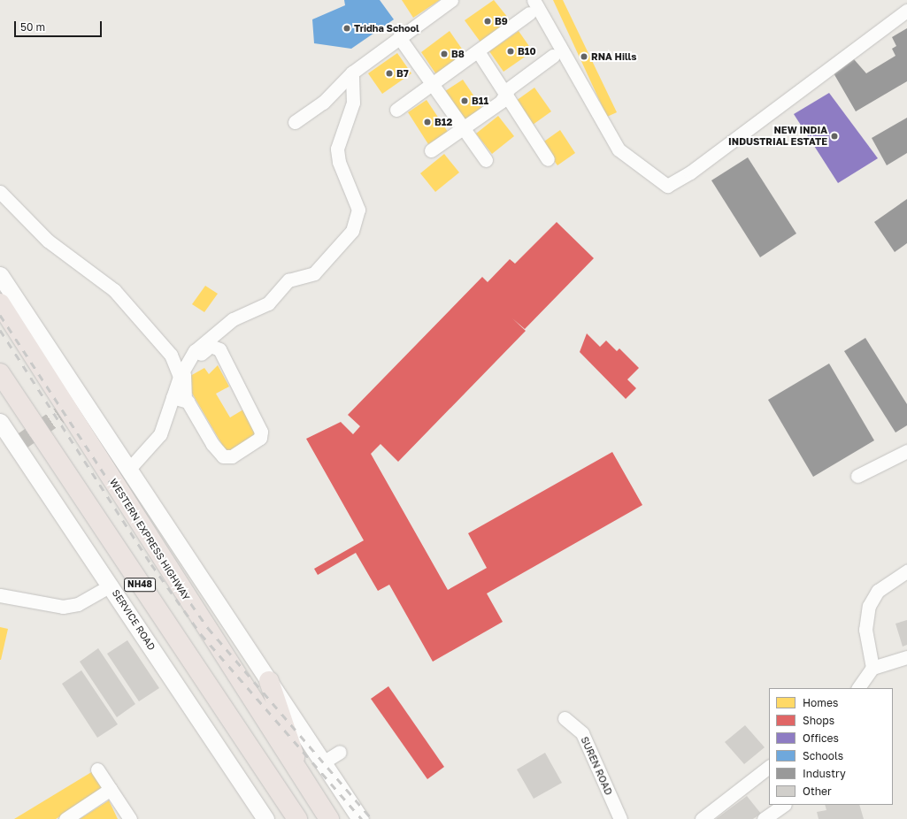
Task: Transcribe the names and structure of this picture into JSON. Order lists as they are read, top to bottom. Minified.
{"streets":{"highway":["WESTERN EXPRESS HIGHWAY","NH48"],"street":["SERVICE ROAD","SUREN ROAD"]},"places":["B9","Tridha School","B10","B8","RNA Hills","B7","B11","B12","NEW INDIA INDUSTRIAL ESTATE"],"legend":["Homes","Shops","Offices","Schools","Industry","Other"],"scale_bar":"50 m"}
